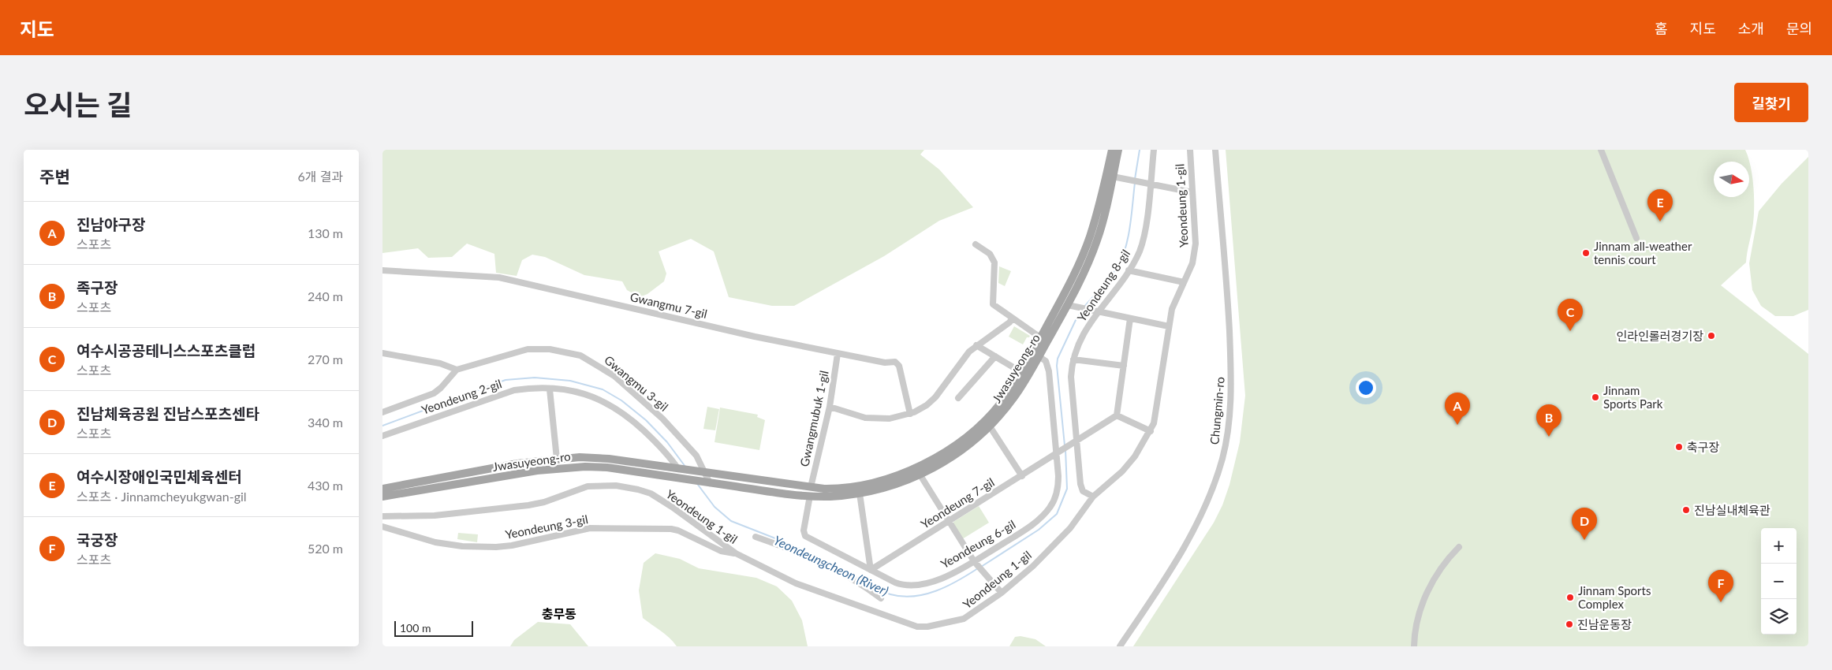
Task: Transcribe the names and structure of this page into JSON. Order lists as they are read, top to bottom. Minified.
{"streets":{"main road":["Jwasuyeong-ro"],"street":["Yeondeung 1-gil","Yeondeung 8-gil","Gwangmu 7-gil","Gwangmu 3-gil","Yeondeung 2-gil","Chungmin-ro","Gwangmubuk 1-gil","Yeondeung 7-gil","Yeondeung 3-gil","Yeondeung 6-gil"]},"crossings":[["Yeondeung 1-gil","Yeondeung 8-gil"],["Yeondeung 1-gil","Yeondeung 3-gil"],["Yeondeung 8-gil","Yeondeung 7-gil"],["Gwangmu 7-gil","Gwangmubuk 1-gil"],["Jwasuyeong-ro","Gwangmu 3-gil"],["Jwasuyeong-ro","Yeondeung 2-gil"],["Jwasuyeong-ro","Gwangmubuk 1-gil"],["Jwasuyeong-ro","Yeondeung 6-gil"],["Gwangmubuk 1-gil","Yeondeung 6-gil"],["Yeondeung 7-gil","Yeondeung 6-gil"]],"districts":["충무동"],"water":["Yeondeungcheon (River)"],"places":["Jinnam all-weather tennis court","인라인롤러경기장","Jinnam Sports Park","축구장","진남실내체육관","Jinnam Sports Complex","진남운동장"],"scale_bar":"100 m","north":"right","page":{"header":"지도","nav":["홈","지도","소개","문의"],"title":"오시는 길","buttons":"길찾기","heading":["주변","6개 결과"],"pins":["E","C","A","B","D","F"],"list":[{"mark":"A","name":"진남야구장","note":"스포츠","value":"130 m"},{"mark":"B","name":"족구장","note":"스포츠","value":"240 m"},{"mark":"C","name":"여수시공공테니스스포츠클럽","note":"스포츠","value":"270 m"},{"mark":"D","name":"진남체육공원 진남스포츠센타","note":"스포츠","value":"340 m"},{"mark":"E","name":"여수시장애인국민체육센터","note":"스포츠 · Jinnamcheyukgwan-gil","value":"430 m"},{"mark":"F","name":"국궁장","note":"스포츠","value":"520 m"}],"map_buttons":["+","−"],"scale":"100 m"}}
